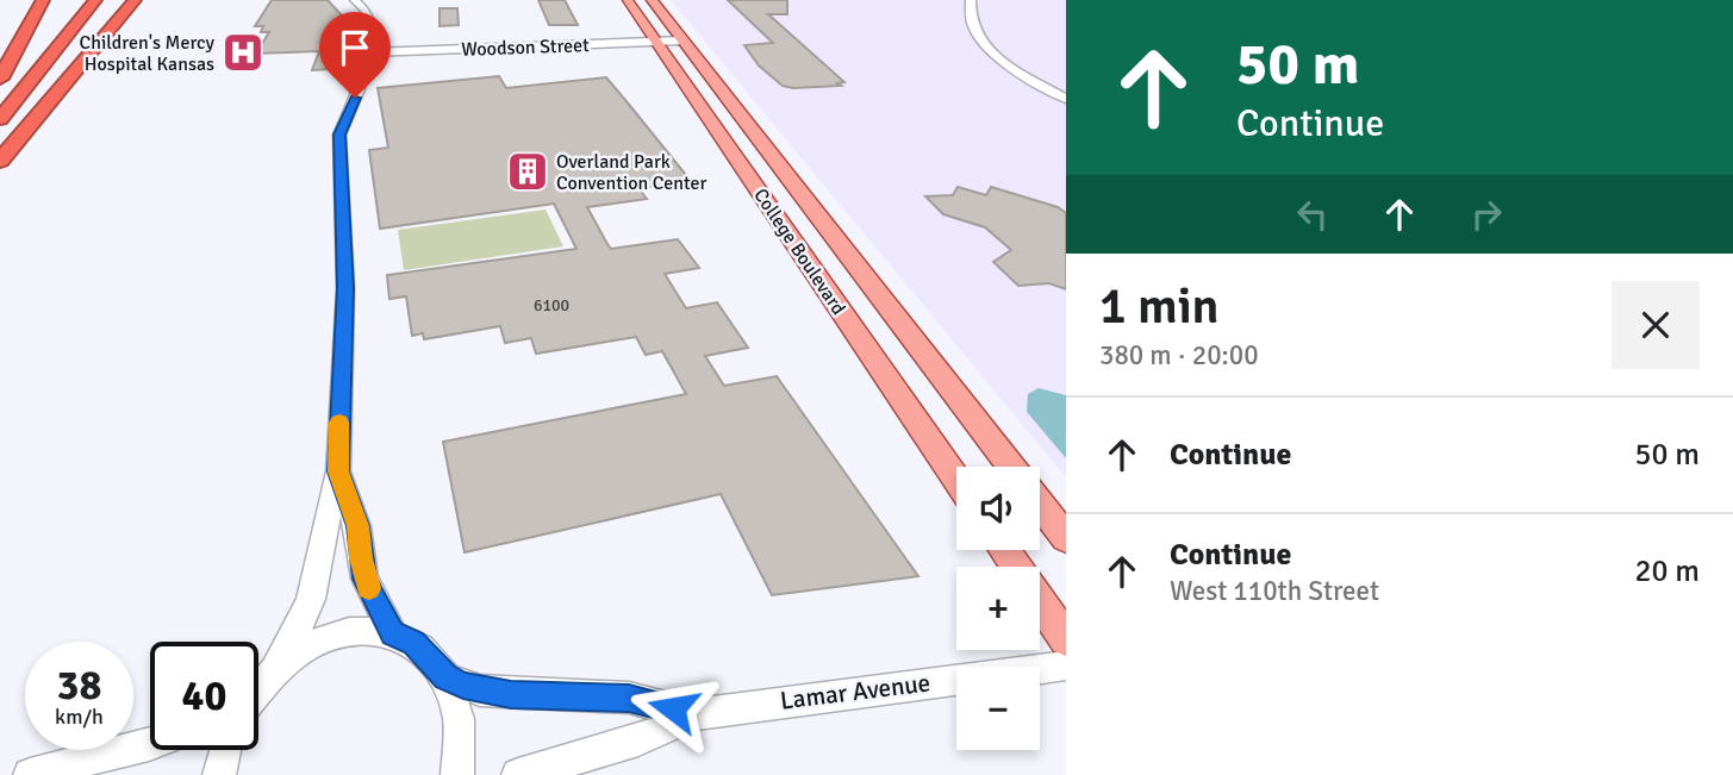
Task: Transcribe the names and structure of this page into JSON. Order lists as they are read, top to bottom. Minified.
{"streets":{"main road":["College Boulevard"],"street":["Woodson Street","Lamar Avenue"]},"crossings":[["Woodson Street","College Boulevard"]],"places":{"hospital":["Children's Mercy Hospital Kansas"],"building":["Overland Park Convention Center"]},"house_numbers":["6100"],"page":{"turn":["50 m","Continue"],"heading":["1 min","380 m · 20:00"],"list":[{"name":"Continue","value":"50 m"},{"name":"Continue","note":"West 110th Street","value":"20 m"}],"map_buttons":["+","−"],"speed":"38 km/h","limit":"40"}}
